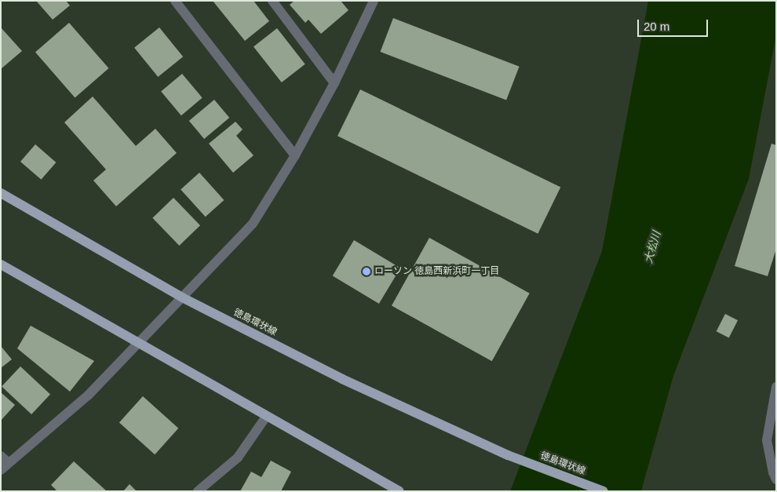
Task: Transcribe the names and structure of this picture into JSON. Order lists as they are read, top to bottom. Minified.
{"streets":{"main road":["徳島環状線"]},"water":["大松川"],"places":["ローソン 徳島西新浜町一丁目"],"scale_bar":"20 m"}
